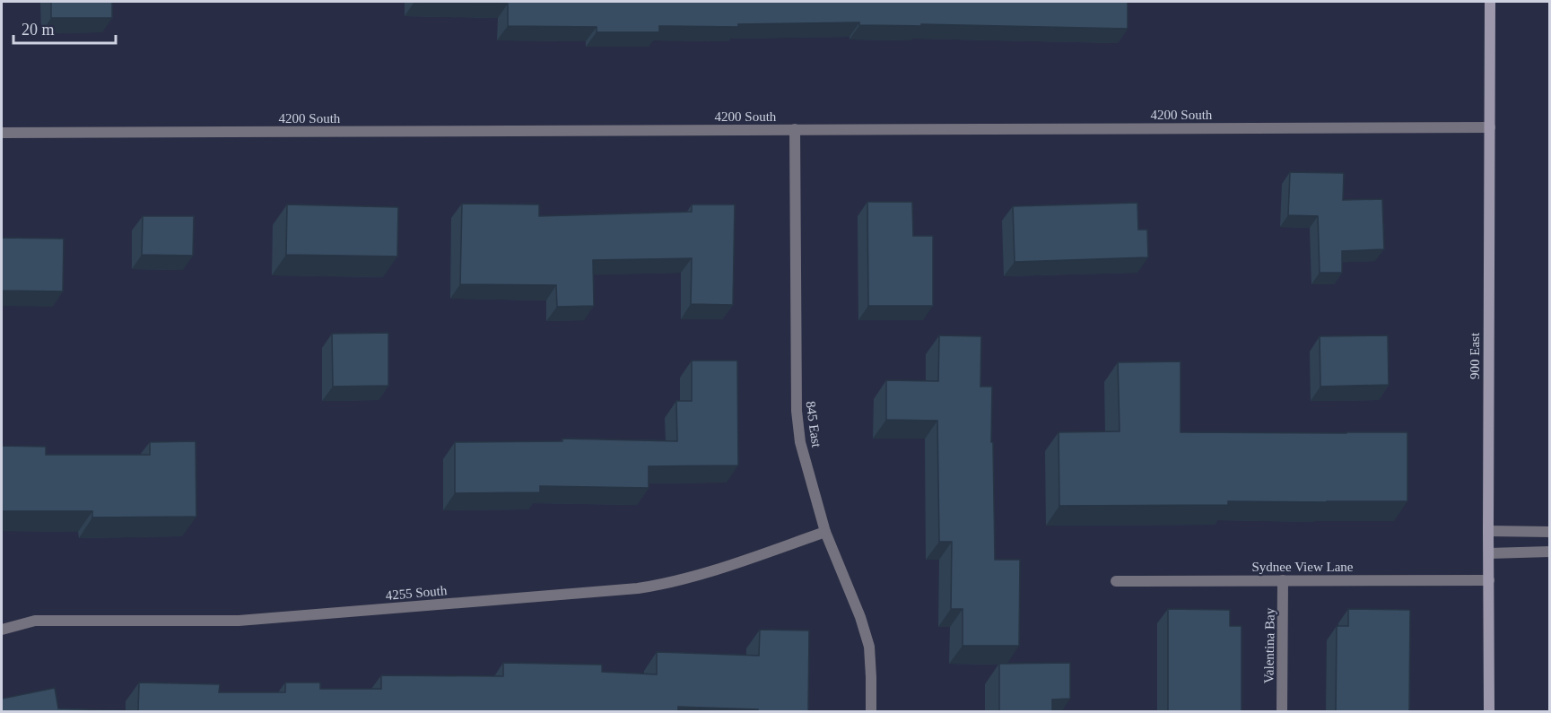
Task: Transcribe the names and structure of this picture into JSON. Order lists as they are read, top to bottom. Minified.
{"streets":{"main road":["900 East"],"street":["4200 South","845 East","Sydnee View Lane","4255 South","Valentina Bay"]},"crossings":[["4200 South","900 East"],["4200 South","845 East"],["900 East","Sydnee View Lane"],["845 East","4255 South"],["Sydnee View Lane","Valentina Bay"]],"scale_bar":"20 m"}
